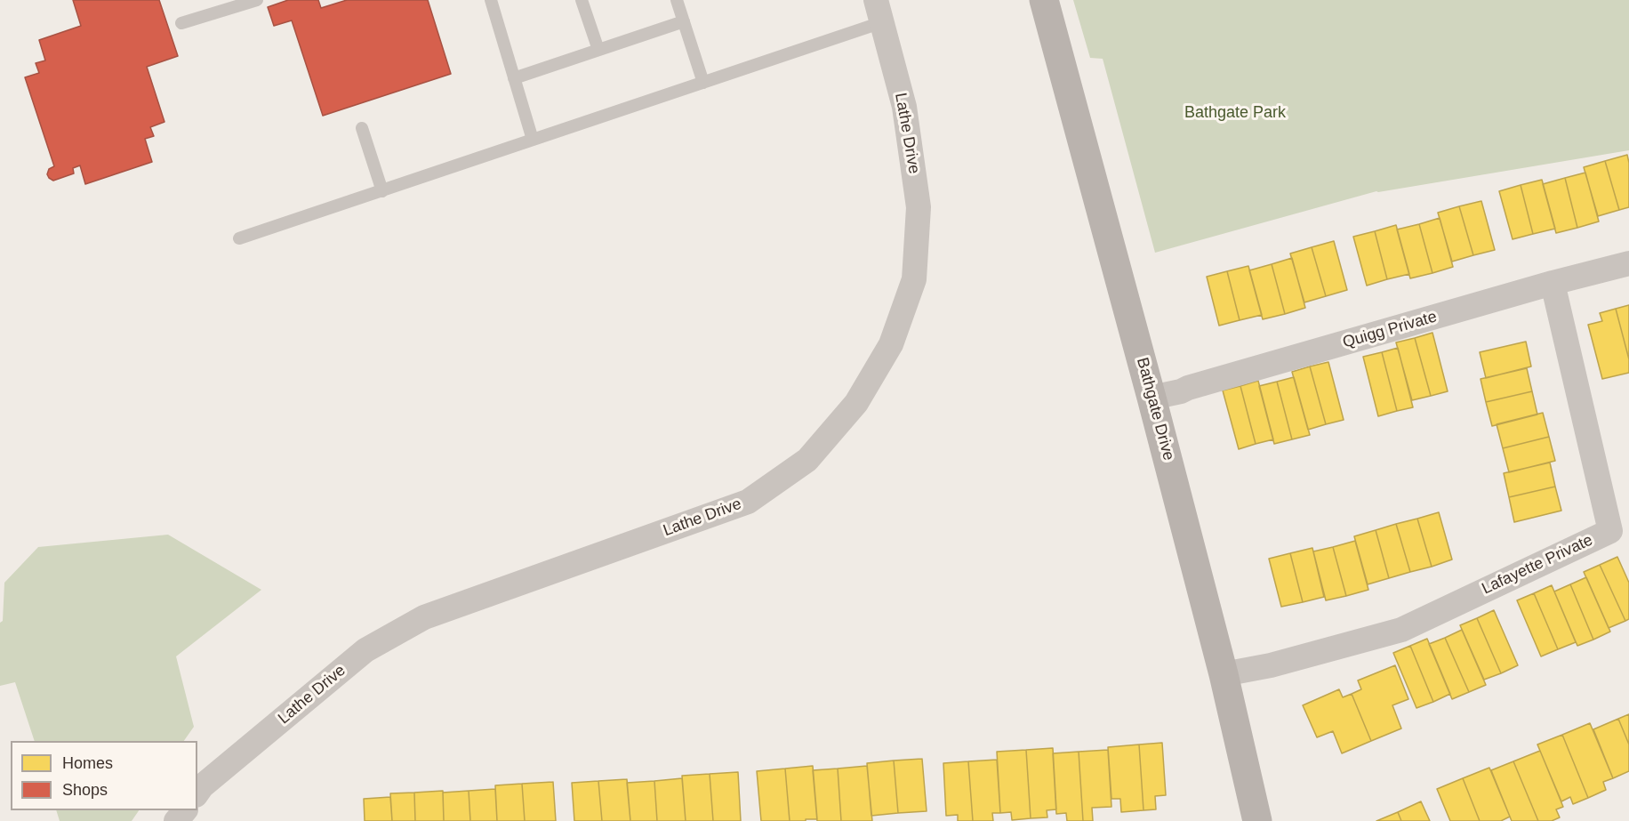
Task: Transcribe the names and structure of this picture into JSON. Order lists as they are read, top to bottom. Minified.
{"streets":{"street":["Lathe Drive","Quigg Private","Bathgate Drive","Lafayette Private"]},"crossings":[["Quigg Private","Bathgate Drive"],["Quigg Private","Lafayette Private"],["Bathgate Drive","Lafayette Private"]],"parks":["Bathgate Park"],"legend":["Homes","Shops"]}
